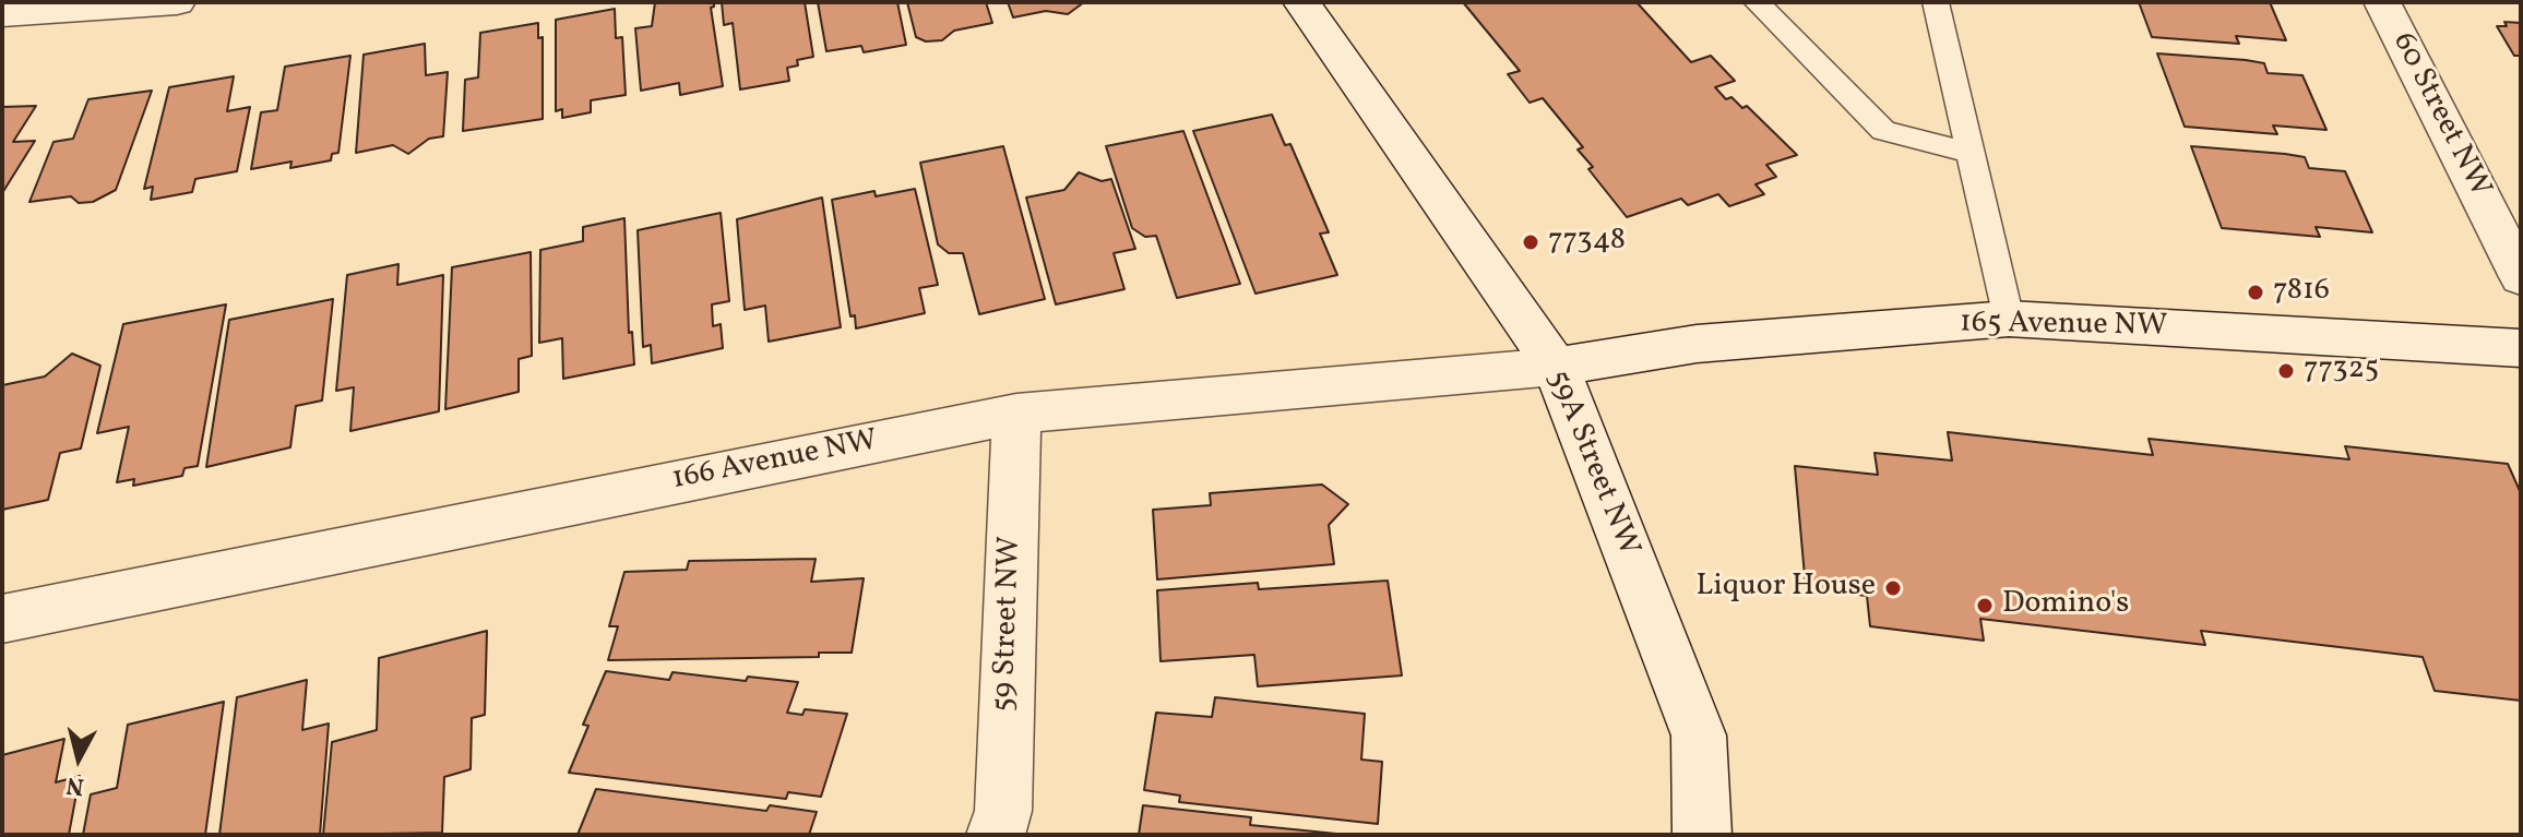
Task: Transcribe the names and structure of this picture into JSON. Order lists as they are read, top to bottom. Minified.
{"streets":{"street":["60 Street NW","165 Avenue NW","166 Avenue NW","59A Street NW","59 Street NW"]},"crossings":[["165 Avenue NW","166 Avenue NW"],["165 Avenue NW","59A Street NW"],["166 Avenue NW","59A Street NW"],["166 Avenue NW","59 Street NW"]],"places":["77348","7816","77325","Liquor House","Domino's"],"north":"bottom"}
